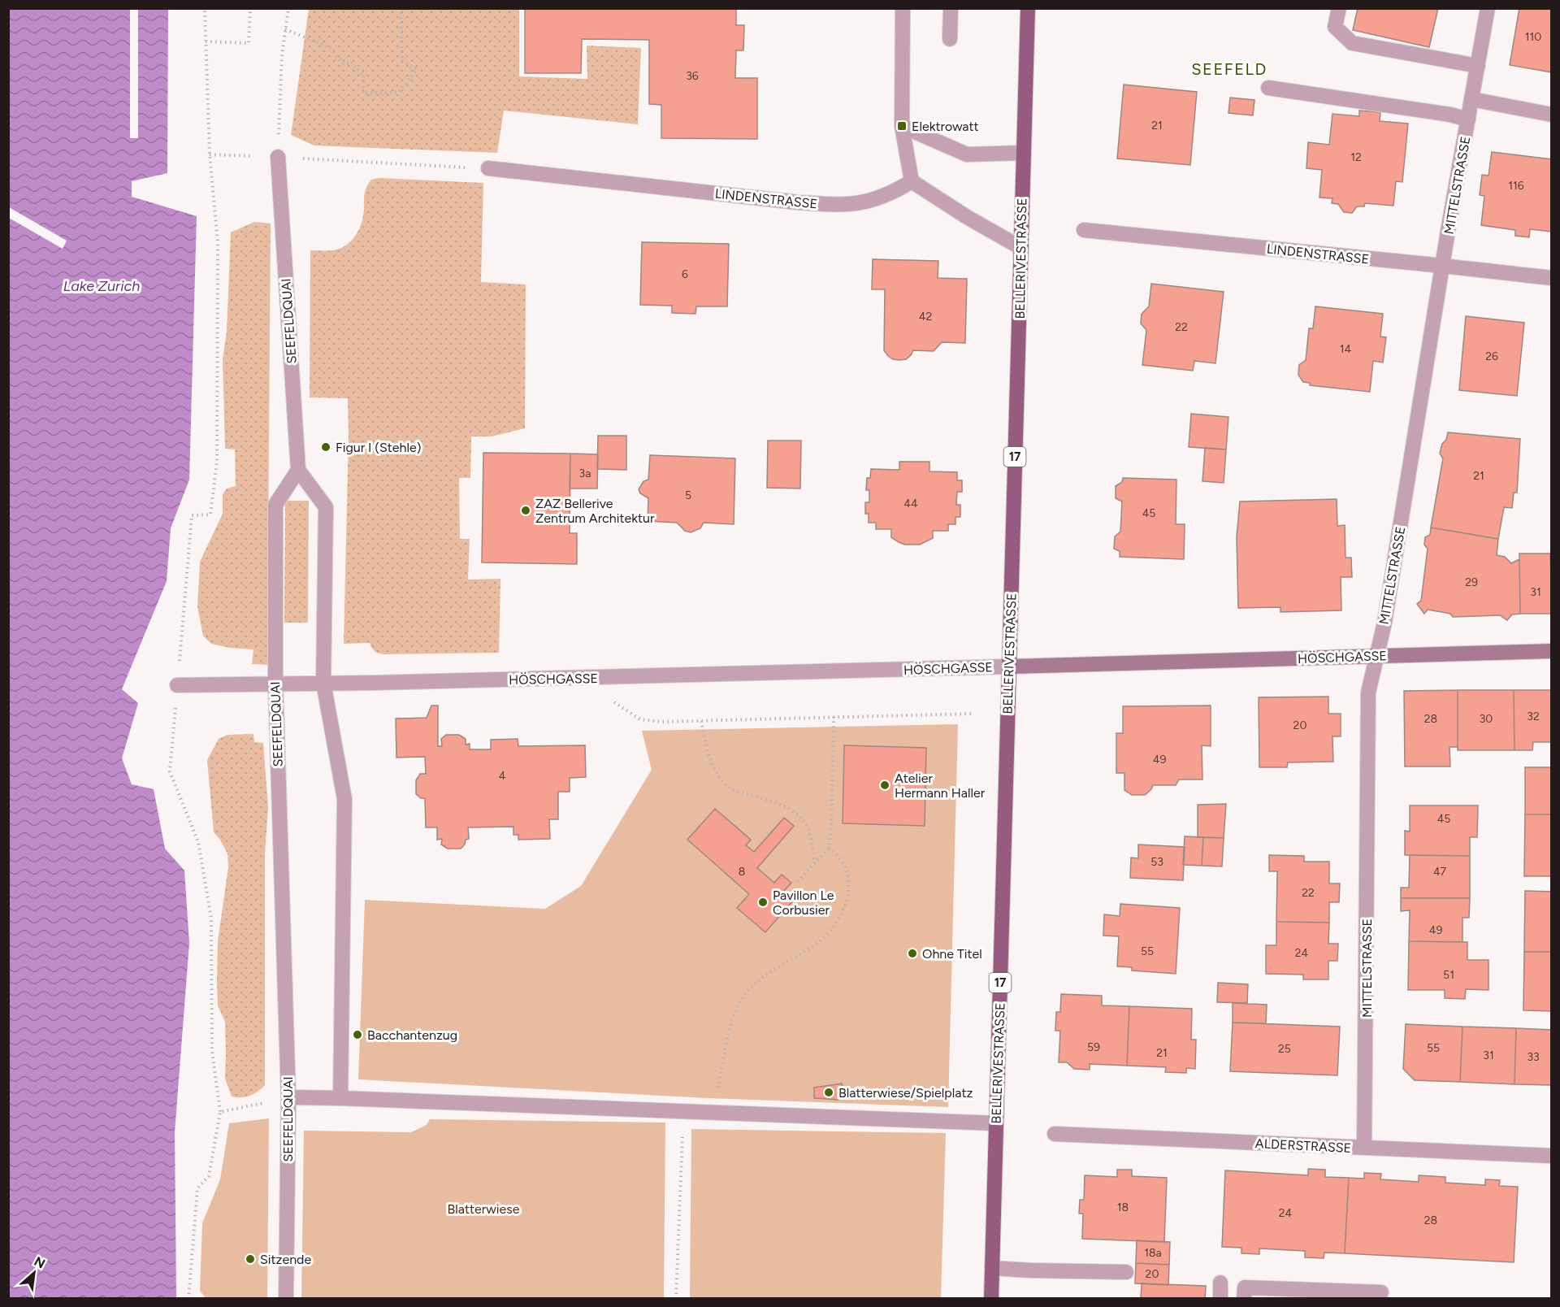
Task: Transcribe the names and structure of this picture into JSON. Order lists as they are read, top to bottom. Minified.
{"streets":{"main road":["BELLERIVESTRASSE","17","HÖSCHGASSE"],"street":["MITTELSTRASSE","LINDENSTRASSE","SEEFELDQUAI","ALDERSTRASSE"]},"crossings":[["MITTELSTRASSE","LINDENSTRASSE"],["MITTELSTRASSE","HÖSCHGASSE"],["MITTELSTRASSE","ALDERSTRASSE"],["BELLERIVESTRASSE","HÖSCHGASSE"],["SEEFELDQUAI","HÖSCHGASSE"]],"districts":["SEEFELD"],"water":["Lake Zurich"],"parks":["Blatterwiese"],"places":{"transit":["Elektrowatt"],"other":["Figur I (Stehle)","ZAZ Bellerive Zentrum Architektur","Atelier Hermann Haller","Pavillon Le Corbusier","Ohne Titel","Bacchantenzug","Blatterwiese/Spielplatz","Sitzende"]},"house_numbers":["110","36","21","12","116","6","42","22","14","26","3a","21","5","44","45","29","31","32","28","30","20","49","4","45","53","8","47","22","49","55","24","51","59","55","25","21","31","33","18","24","28","18a","20"],"north":"top right"}
